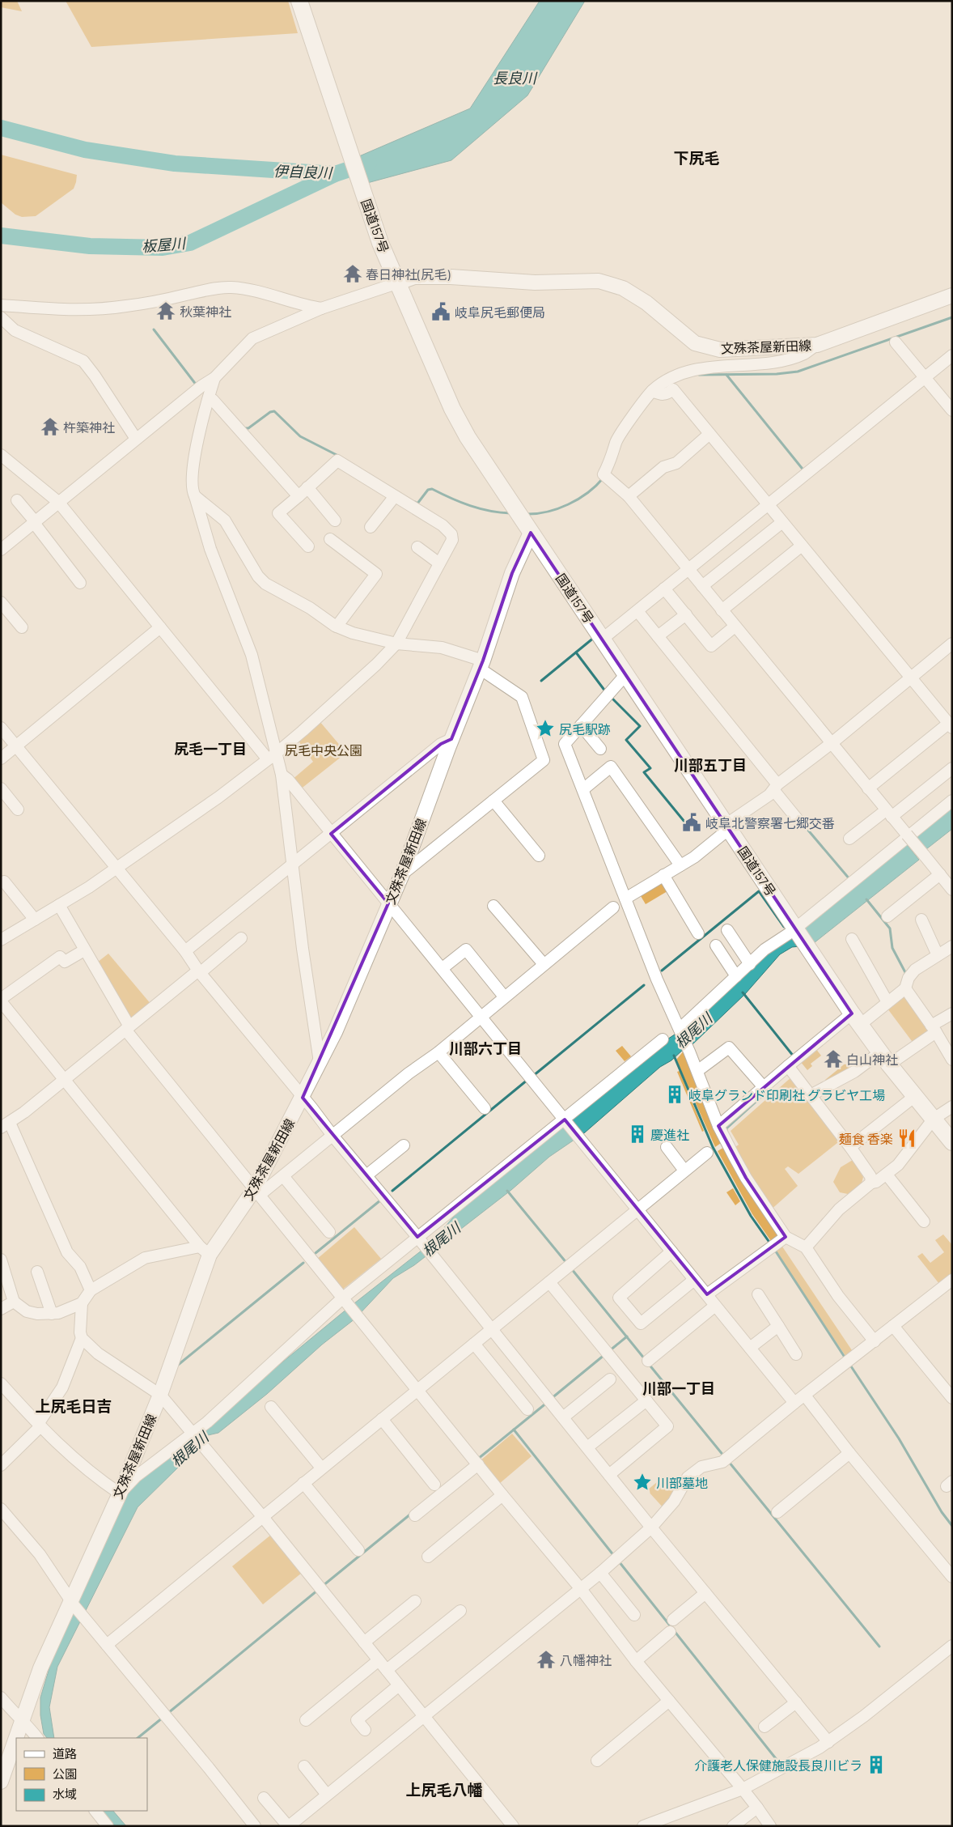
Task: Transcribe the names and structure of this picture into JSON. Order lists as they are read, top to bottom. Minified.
{"streets":{"highway":["国道157号"],"main road":["文殊茶屋新田線"]},"crossings":[["国道157号","文殊茶屋新田線"]],"districts":["下尻毛","尻毛一丁目","川部五丁目","川部六丁目","川部一丁目","上尻毛日吉","上尻毛八幡"],"water":["長良川","伊自良川","板屋川","根尾川"],"parks":["尻毛中央公園"],"places":{"temple":["春日神社(尻毛)","秋葉神社","杵築神社","白山神社","八幡神社"],"public building":["岐阜尻毛郵便局","岐阜北警察署七郷交番"],"place":["尻毛駅跡","川部墓地"],"building":["岐阜グランド印刷社 グラビヤ工場","慶進社","介護老人保健施設長良川ビラ"],"restaurant":["麺食 香楽"]},"legend":["道路","公園","水域"]}
